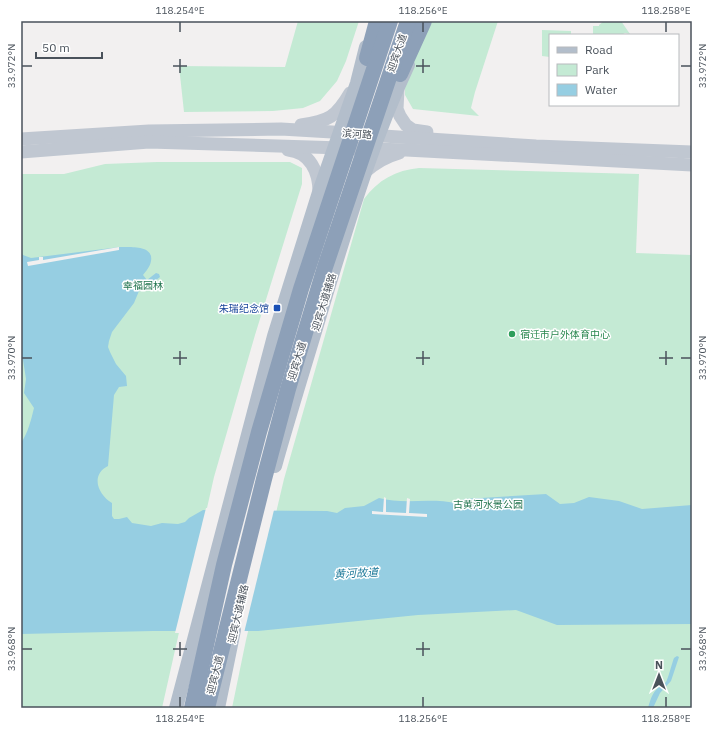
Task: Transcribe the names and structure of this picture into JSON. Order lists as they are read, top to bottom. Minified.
{"streets":{"highway":["迎宾大道"],"main road":["滨河路","迎宾大道辅路"]},"crossings":[["迎宾大道","迎宾大道辅路"],["滨河路","迎宾大道辅路"]],"water":["黄河故道"],"parks":["幸福园林","古黄河水景公园"],"places":{"transit":["朱瑞纪念馆"],"other":["宿迁市户外体育中心"]},"legend":["Road","Park","Water"],"scale_bar":"50 m","north":"top","coordinates":["118.254°E","118.256°E","118.258°E","33.972°N","33.970°N","33.968°N"]}
